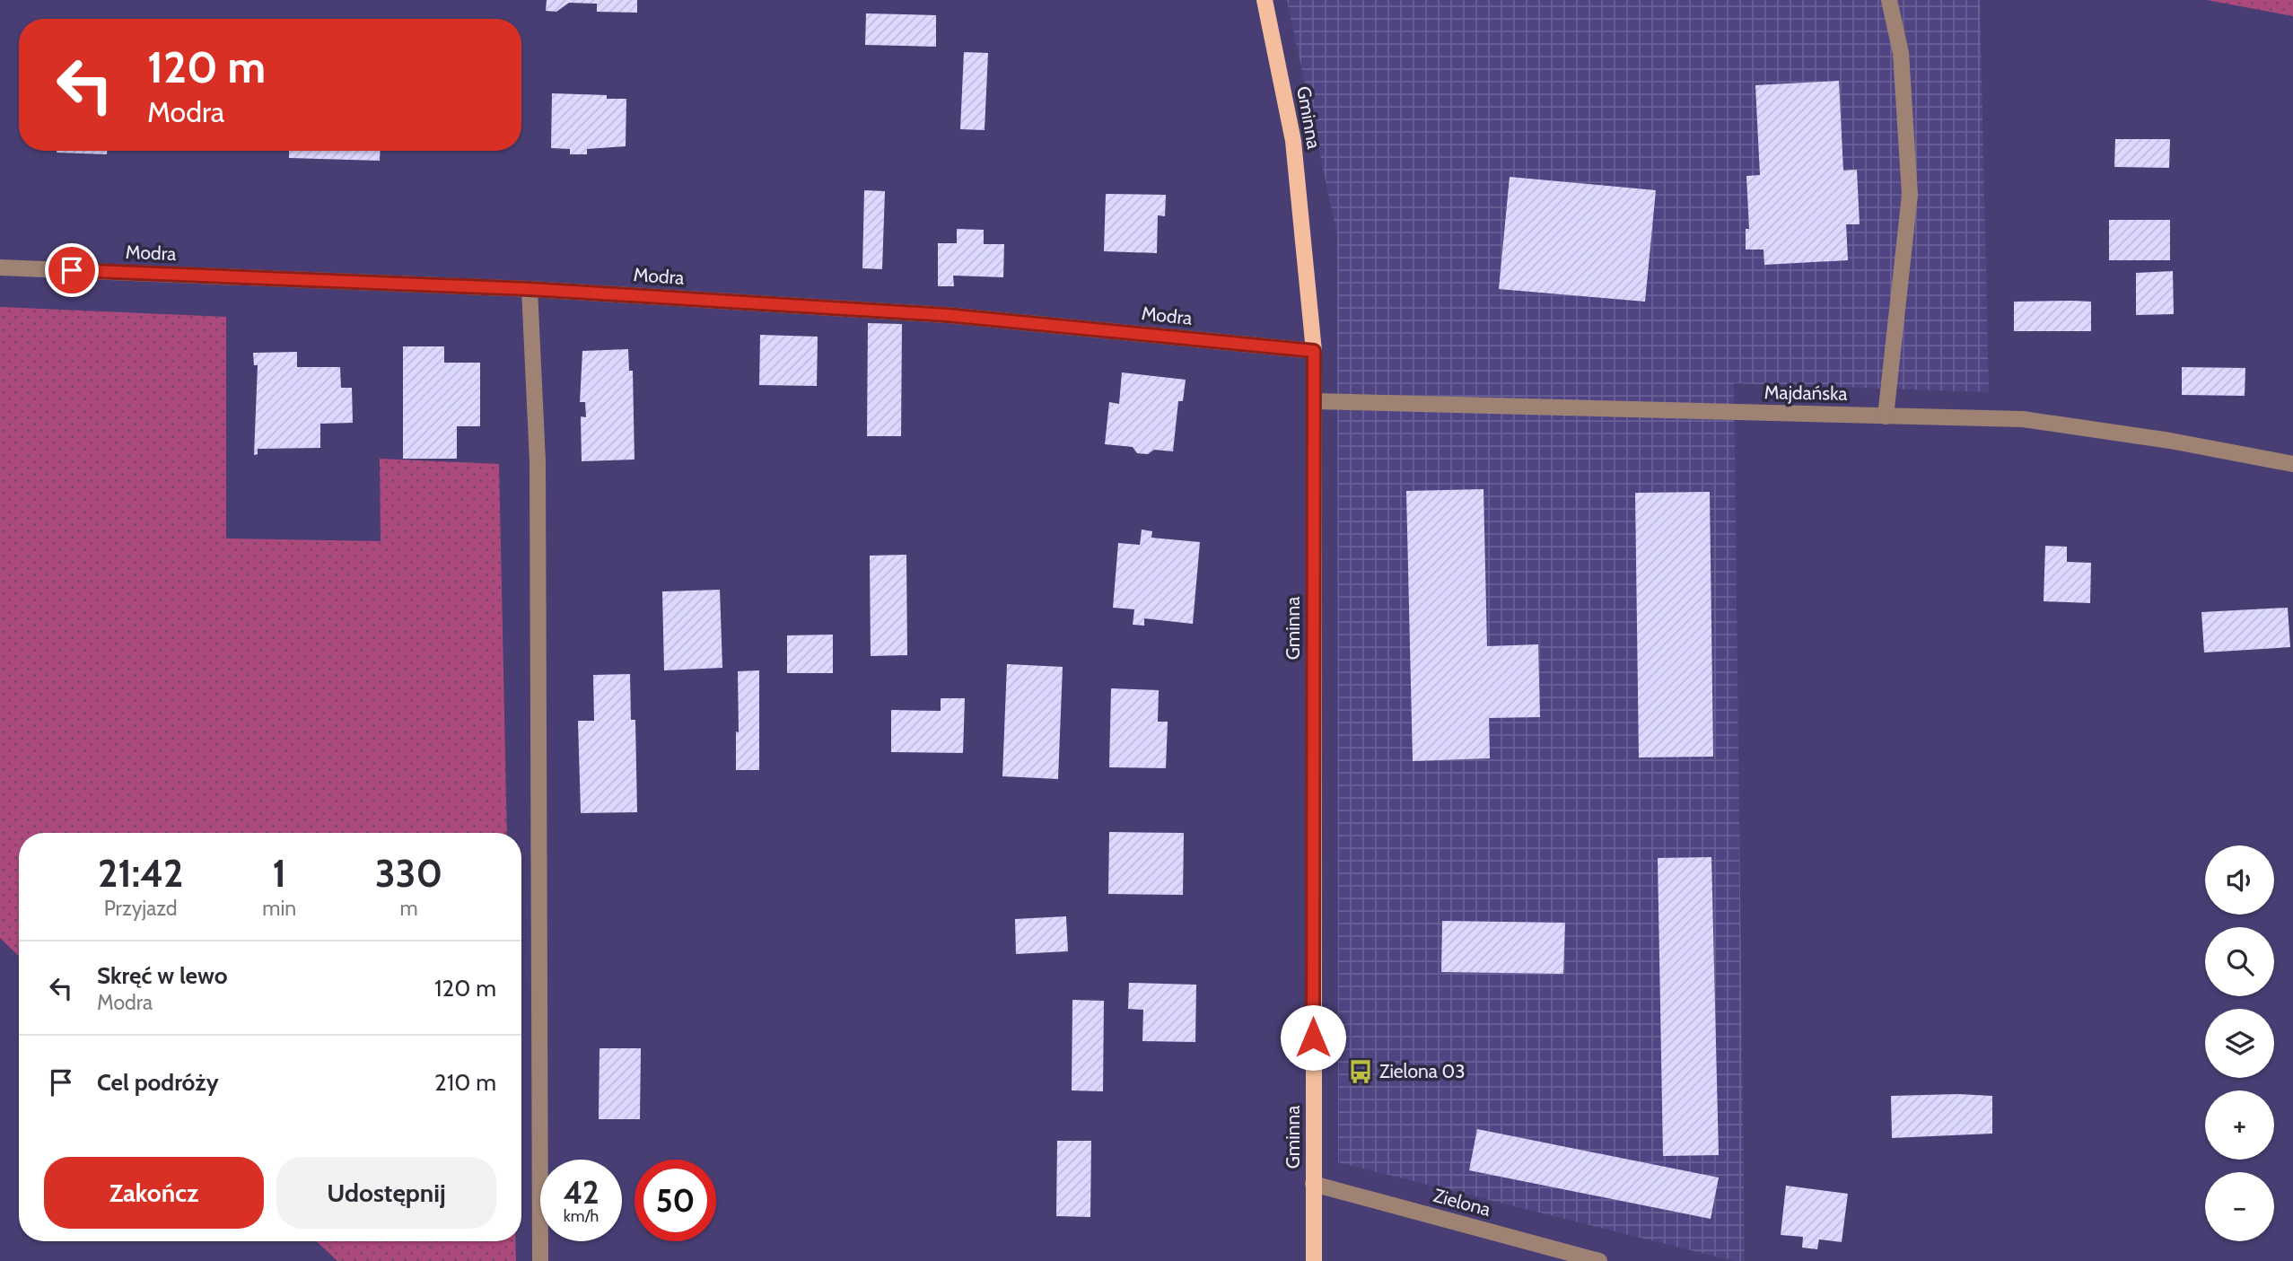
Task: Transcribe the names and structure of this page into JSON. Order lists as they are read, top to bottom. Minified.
{"streets":{"main road":["Gminna"],"street":["Modra","Majdańska","Zielona"]},"crossings":[["Gminna","Modra"],["Gminna","Majdańska"],["Gminna","Zielona"]],"places":{"bus stop":["Zielona 03"]},"page":{"turn":["120 m","Modra"],"eta":["21:42","Przyjazd","1","min","330","m"],"map_buttons":["+","−"],"list":[{"name":"Skręć w lewo","note":"Modra","value":"120 m"},{"name":"Cel podróży","value":"210 m"}],"buttons":["Zakończ","Udostępnij"],"speed":"42 km/h","limit":"50"}}
